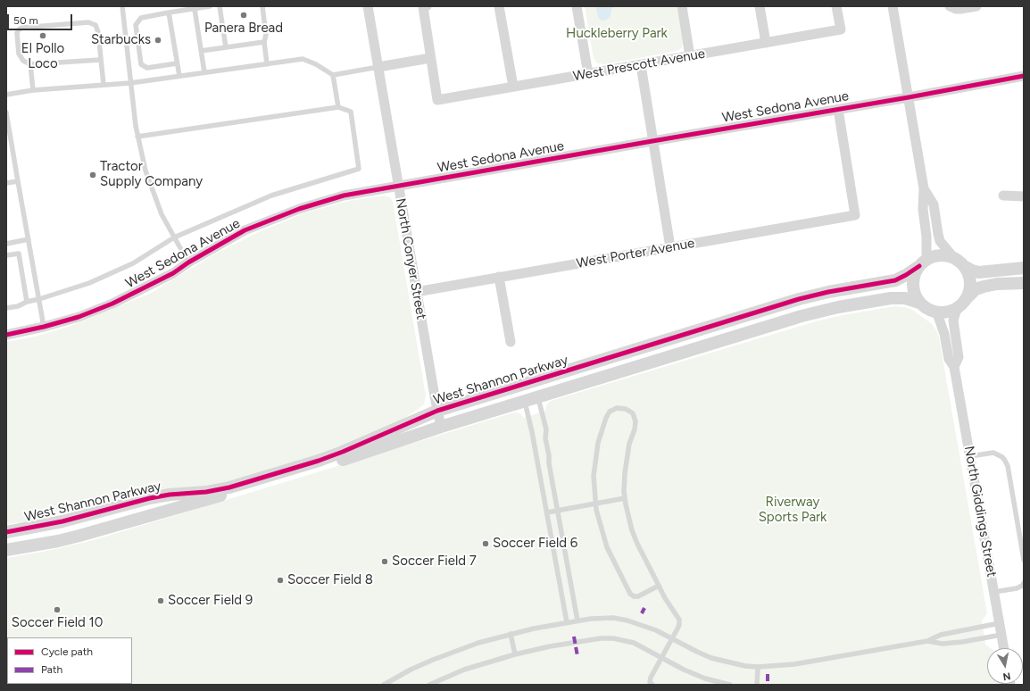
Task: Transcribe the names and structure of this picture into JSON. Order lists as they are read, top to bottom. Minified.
{"streets":{"street":["West Prescott Avenue","West Sedona Avenue","West Porter Avenue","North Conyer Street","West Shannon Parkway","North Giddings Street"]},"crossings":[["West Sedona Avenue","West Porter Avenue"],["West Sedona Avenue","North Conyer Street"],["West Porter Avenue","North Conyer Street"],["North Conyer Street","West Shannon Parkway"],["West Shannon Parkway","North Giddings Street"]],"parks":["Huckleberry Park","Riverway Sports Park"],"places":["Panera Bread","El Pollo Loco","Starbucks","Tractor Supply Company","Soccer Field 6","Soccer Field 7","Soccer Field 8","Soccer Field 9","Soccer Field 10"],"legend":["Cycle path","Path"],"scale_bar":"50 m","north":"bottom"}
